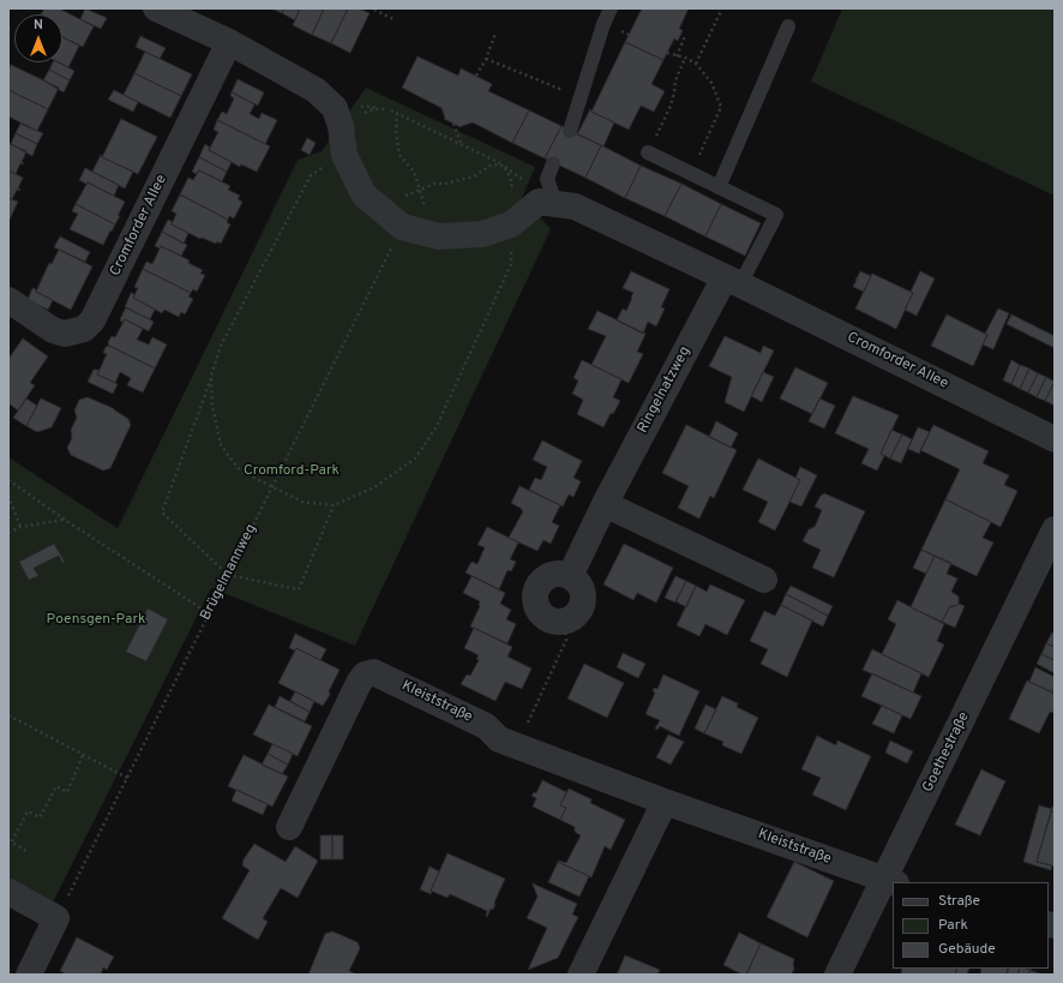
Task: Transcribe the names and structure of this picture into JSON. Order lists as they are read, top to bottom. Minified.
{"streets":{"street":["Cromforder Allee","Ringelnatzweg","Kleiststraße","Goethestraße"],"path":["Brügelmannweg"]},"crossings":[["Cromforder Allee","Ringelnatzweg"],["Kleiststraße","Goethestraße"]],"parks":["Cromford-Park","Poensgen-Park"],"legend":["Straße","Park","Gebäude"],"north":"top"}
